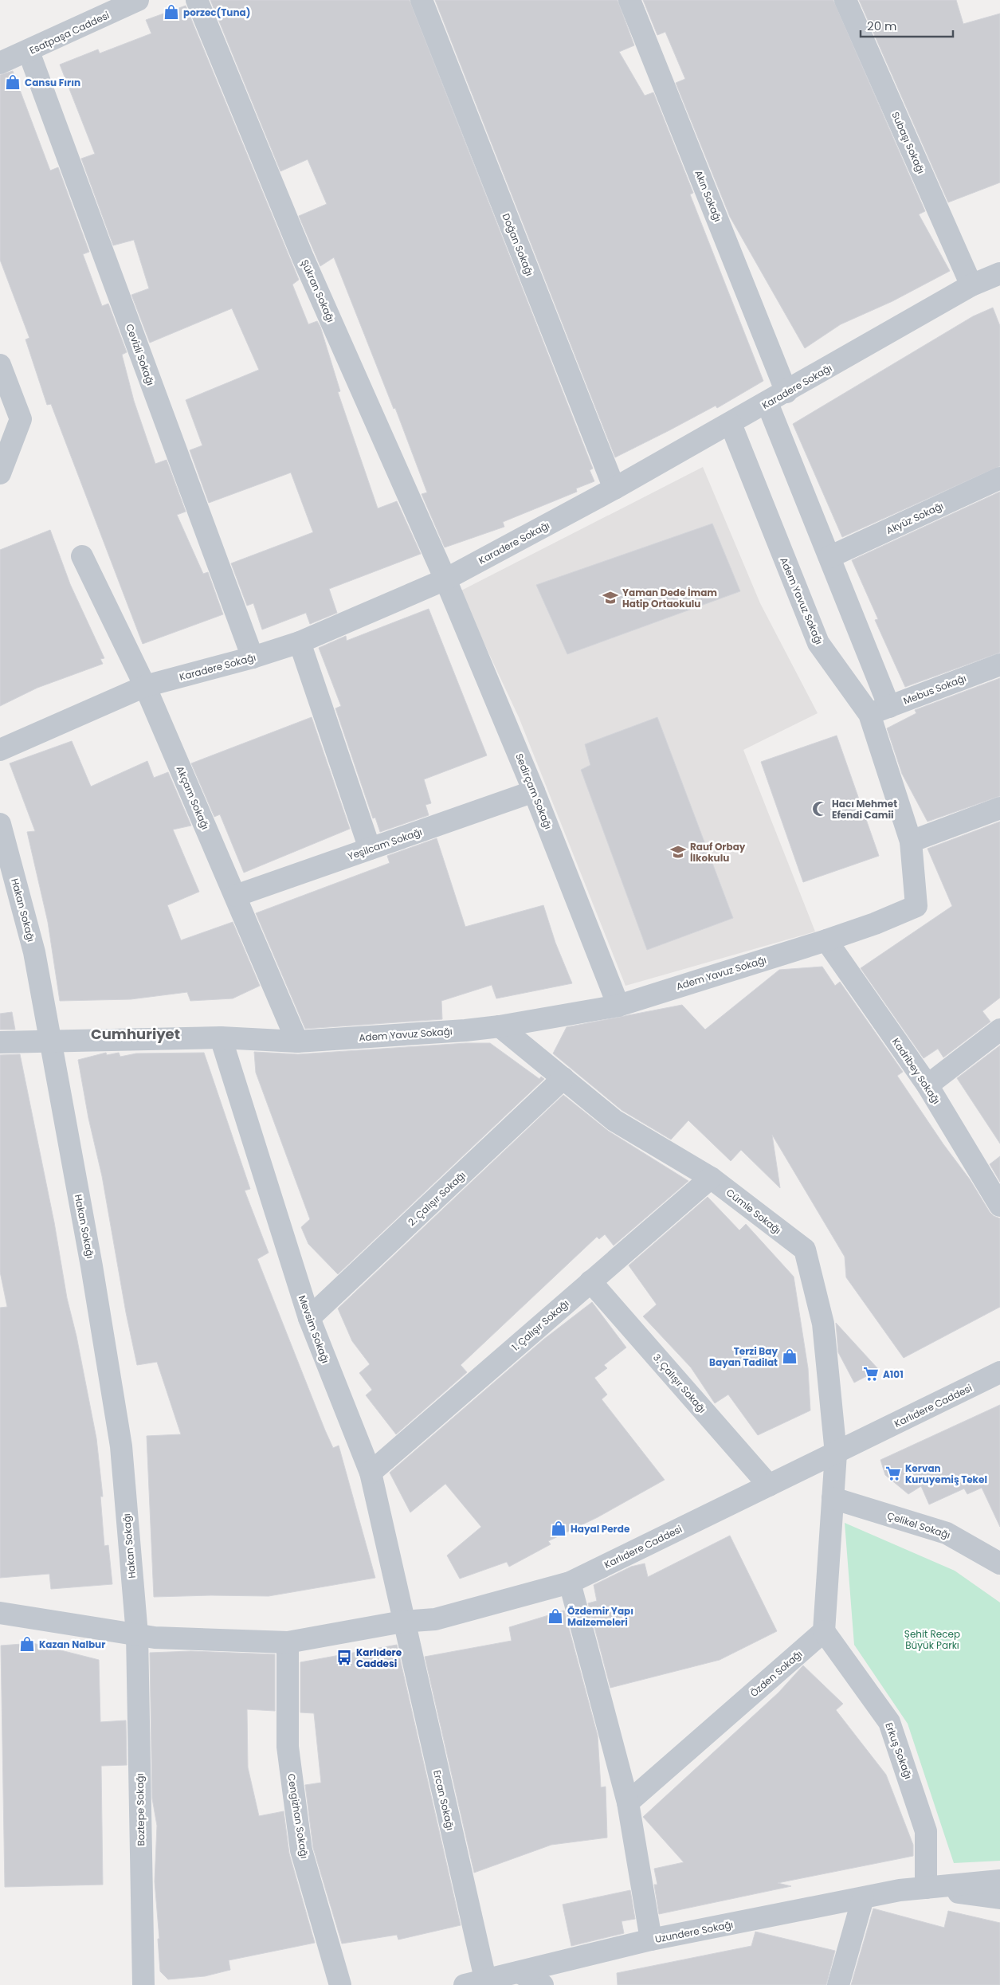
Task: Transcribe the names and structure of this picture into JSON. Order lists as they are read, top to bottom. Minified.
{"streets":{"street":["Esatpaşa Caddesi","Subaşı Sokağı","Akın Sokağı","Doğan Sokağı","Şükran Sokağı","Cevizli Sokağı","Karadere Sokağı","Akyüz Sokağı","Adem Yavuz Sokağı","Mebus Sokağı","Sedirçam Sokağı","Akçam Sokağı","Yeşilcam Sokağı","Hakan Sokağı","Kadribey Sokağı","2. Çalışır Sokağı","Cümle Sokağı","1. Çalışır Sokağı","Mevsim Sokağı","3. Çalışır Sokağı","Karlıdere Caddesi","Çelikel Sokağı","Özden Sokağı","Erkuş Sokağı","Ercan Sokağı","Boztepe Sokağı","Cengizhan Sokağı","Uzundere Sokağı"]},"crossings":[["Esatpaşa Caddesi","Cevizli Sokağı"],["Subaşı Sokağı","Karadere Sokağı"],["Akın Sokağı","Karadere Sokağı"],["Doğan Sokağı","Karadere Sokağı"],["Şükran Sokağı","Karadere Sokağı"],["Şükran Sokağı","Sedirçam Sokağı"],["Cevizli Sokağı","Karadere Sokağı"],["Karadere Sokağı","Adem Yavuz Sokağı"],["Karadere Sokağı","Sedirçam Sokağı"],["Karadere Sokağı","Akçam Sokağı"],["Adem Yavuz Sokağı","Mebus Sokağı"],["Adem Yavuz Sokağı","Sedirçam Sokağı"],["Adem Yavuz Sokağı","Akçam Sokağı"],["Adem Yavuz Sokağı","Hakan Sokağı"],["Adem Yavuz Sokağı","Kadribey Sokağı"],["Adem Yavuz Sokağı","Cümle Sokağı"],["Adem Yavuz Sokağı","Mevsim Sokağı"],["Sedirçam Sokağı","Yeşilcam Sokağı"],["Akçam Sokağı","Yeşilcam Sokağı"],["Hakan Sokağı","Karlıdere Caddesi"],["Hakan Sokağı","Boztepe Sokağı"],["2. Çalışır Sokağı","Cümle Sokağı"],["2. Çalışır Sokağı","Mevsim Sokağı"],["Cümle Sokağı","1. Çalışır Sokağı"],["Cümle Sokağı","Karlıdere Caddesi"],["Cümle Sokağı","Çelikel Sokağı"],["1. Çalışır Sokağı","Mevsim Sokağı"],["1. Çalışır Sokağı","3. Çalışır Sokağı"],["Mevsim Sokağı","Karlıdere Caddesi"],["Mevsim Sokağı","Ercan Sokağı"],["3. Çalışır Sokağı","Karlıdere Caddesi"],["Karlıdere Caddesi","Ercan Sokağı"],["Karlıdere Caddesi","Boztepe Sokağı"],["Karlıdere Caddesi","Cengizhan Sokağı"],["Özden Sokağı","Erkuş Sokağı"],["Erkuş Sokağı","Uzundere Sokağı"],["Ercan Sokağı","Uzundere Sokağı"]],"districts":["Cumhuriyet"],"parks":["Şehit Recep Büyük Parkı"],"places":{"shop":["porzec(Tuna)","Cansu Fırın","Terzi Bay Bayan Tadilat","Hayal Perde","Özdemir Yapı Malzemeleri","Kazan Nalbur"],"school or university":["Yaman Dede İmam Hatip Ortaokulu","Rauf Orbay İlkokulu"],"mosque":["Hacı Mehmet Efendi Camii"],"supermarket":["A101","Kervan Kuruyemiş Tekel"],"bus stop":["Karlıdere Caddesi"]},"scale_bar":"20 m"}
